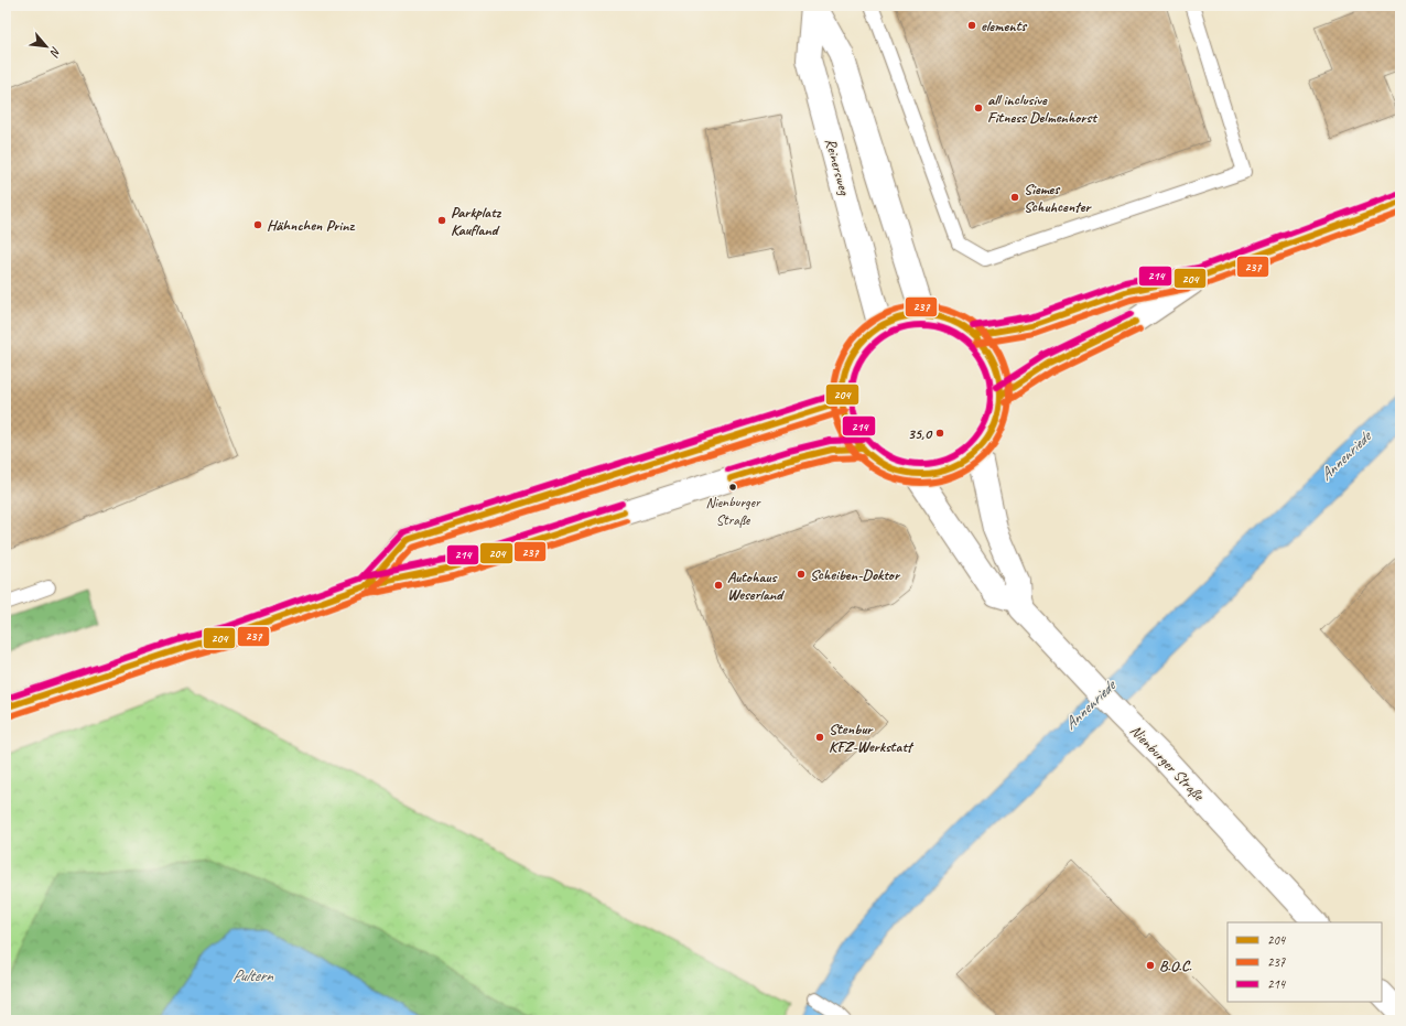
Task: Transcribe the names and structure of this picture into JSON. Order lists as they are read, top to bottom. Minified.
{"streets":{"main road":["Reinersweg","Nienburger Straße"]},"water":["Annenriede","Pultern"],"places":["elements","all inclusive Fitness Delmenhorst","Siemes Schuhcenter","Parkplatz Kaufland","Hähnchen Prinz","35,0","Nienburger Straße","Scheiben-Doktor","Autohaus Weserland","Stenbur KFZ-Werkstatt","B.O.C."],"lines":["transit line 214","transit line 204","transit line 237"],"legend":["204","237","214"],"north":"bottom right"}
